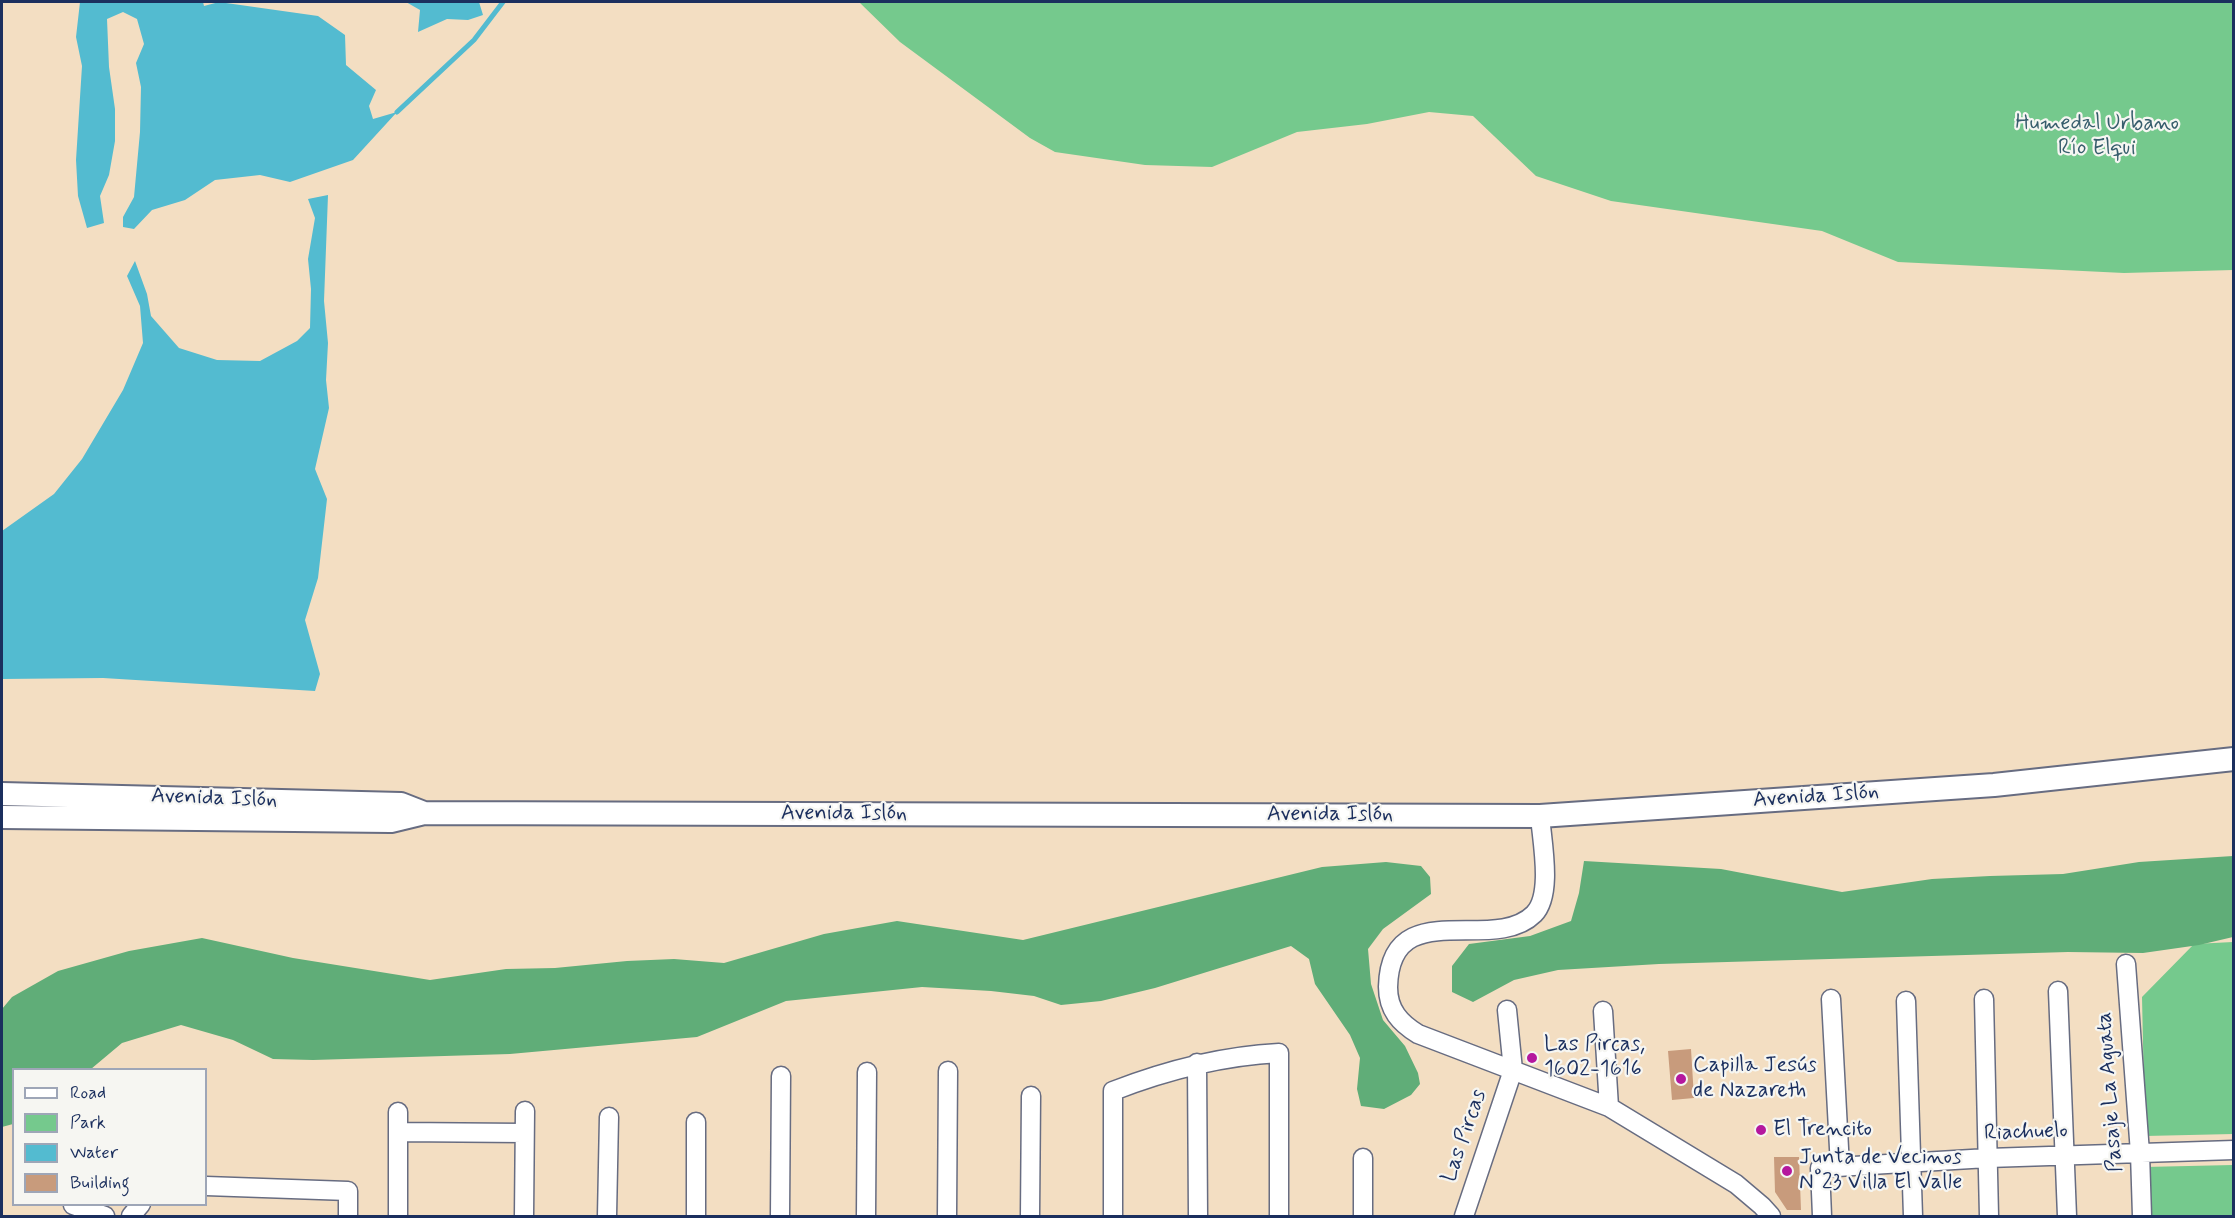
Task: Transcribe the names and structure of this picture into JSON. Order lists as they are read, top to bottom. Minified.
{"streets":{"main road":["Avenida Islón"],"street":["Pasaje La Aguata","Riachuelo","Las Pircas"]},"crossings":[["Pasaje La Aguata","Riachuelo"]],"parks":["Humedal Urbano Río Elqui"],"places":["Las Pircas, 1602-1616","Capilla Jesús de Nazareth","El Trencito","Junta de Vecinos N°23 Villa El Valle"],"legend":["Road","Park","Water","Building"]}
